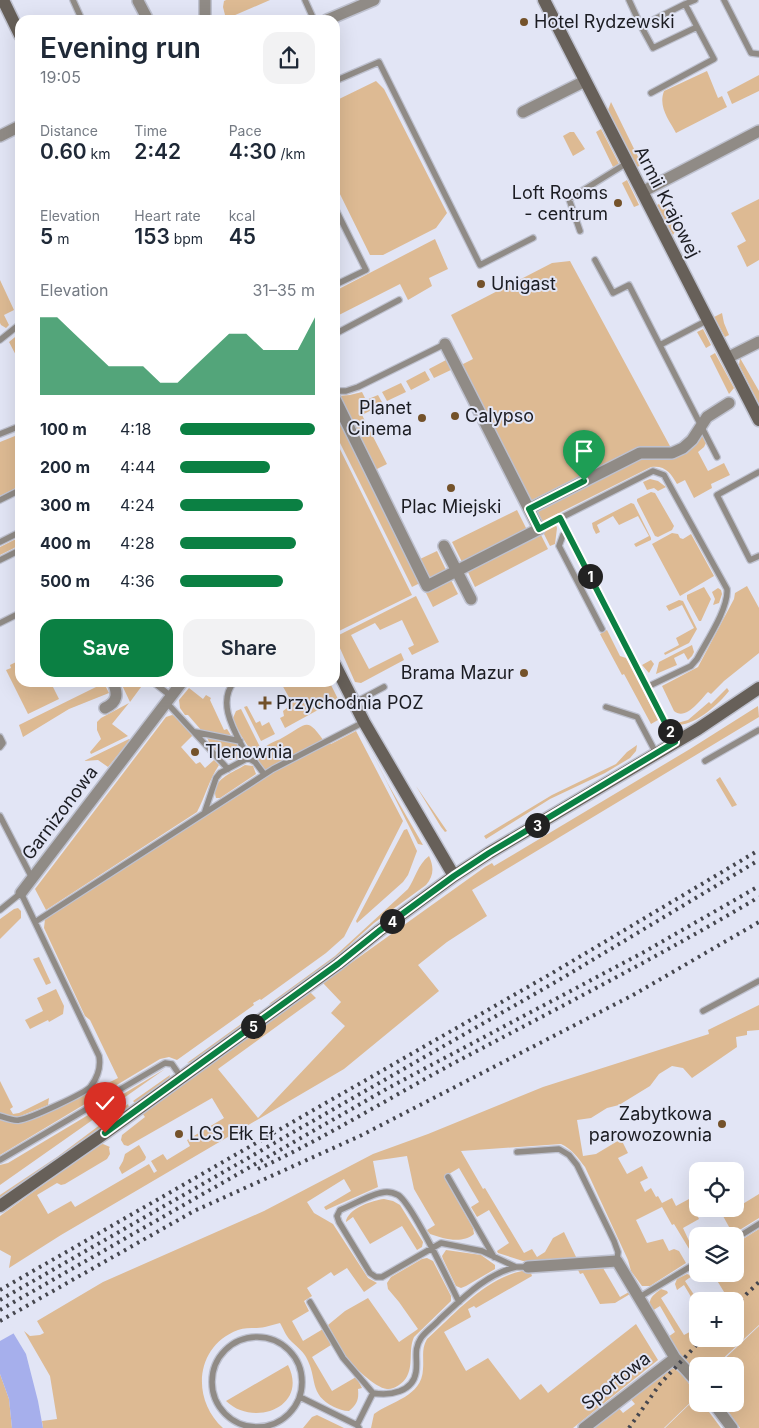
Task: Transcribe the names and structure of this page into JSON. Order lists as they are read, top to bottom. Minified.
{"streets":{"street":["Armii Krajowej","Garnizonowa","Sportowa"]},"places":{"other":["Hotel Rydzewski","Loft Rooms - centrum","Unigast","Calypso","Planet Cinema","Plac Miejski","Brama Mazur","Tlenownia","Zabytkowa parowozownia","LCS Ełk Eł"],"health":["Przychodnia POZ"]},"page":{"heading":["Evening run","19:05"],"stats":[["Distance","0.60 km"],["Time","2:42"],["Pace","4:30 /km"],["Elevation","5 m"],["Heart rate","153 bpm"],["kcal","45"]],"chart":["Elevation","31–35 m"],"list":[{"name":"100 m","note":"4:18"},{"name":"200 m","note":"4:44"},{"name":"300 m","note":"4:24"},{"name":"400 m","note":"4:28"},{"name":"500 m","note":"4:36"}],"pins":["1","2","3","4","5"],"buttons":["Save","Share"],"map_buttons":["+","−"]}}
